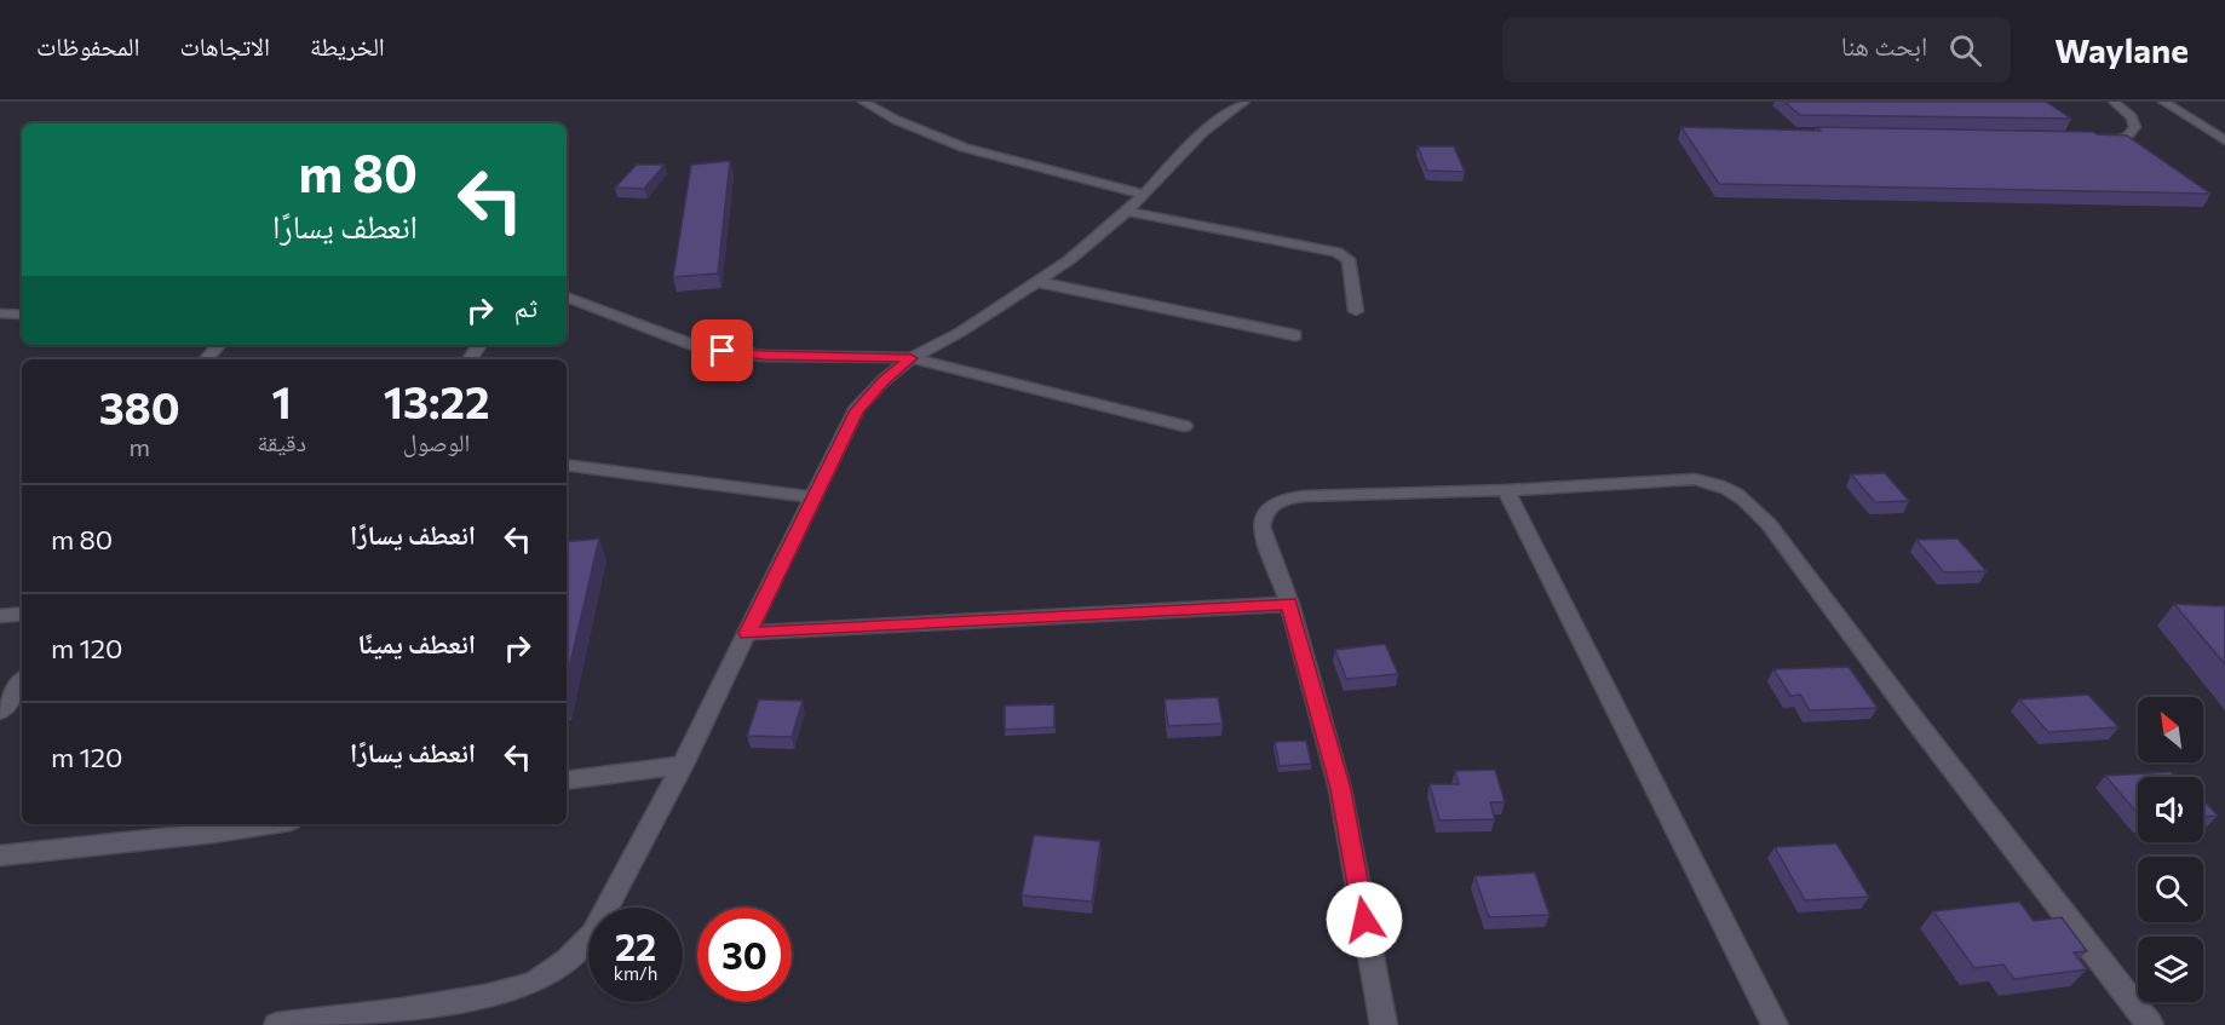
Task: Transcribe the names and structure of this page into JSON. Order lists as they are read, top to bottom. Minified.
{"north":"top left","page":{"header":"Waylane","search":"ابحث هنا","nav":["الخريطة","الاتجاهات","المحفوظات"],"turn":["80 m","انعطف يسارًا"],"then":"ثم","eta":["13:22","الوصول","1","دقيقة","380","m"],"list":[{"name":"انعطف يسارًا","value":"80 m"},{"name":"انعطف يمينًا","value":"120 m"},{"name":"انعطف يسارًا","value":"120 m"}],"speed":"22 km/h","limit":"30"}}
